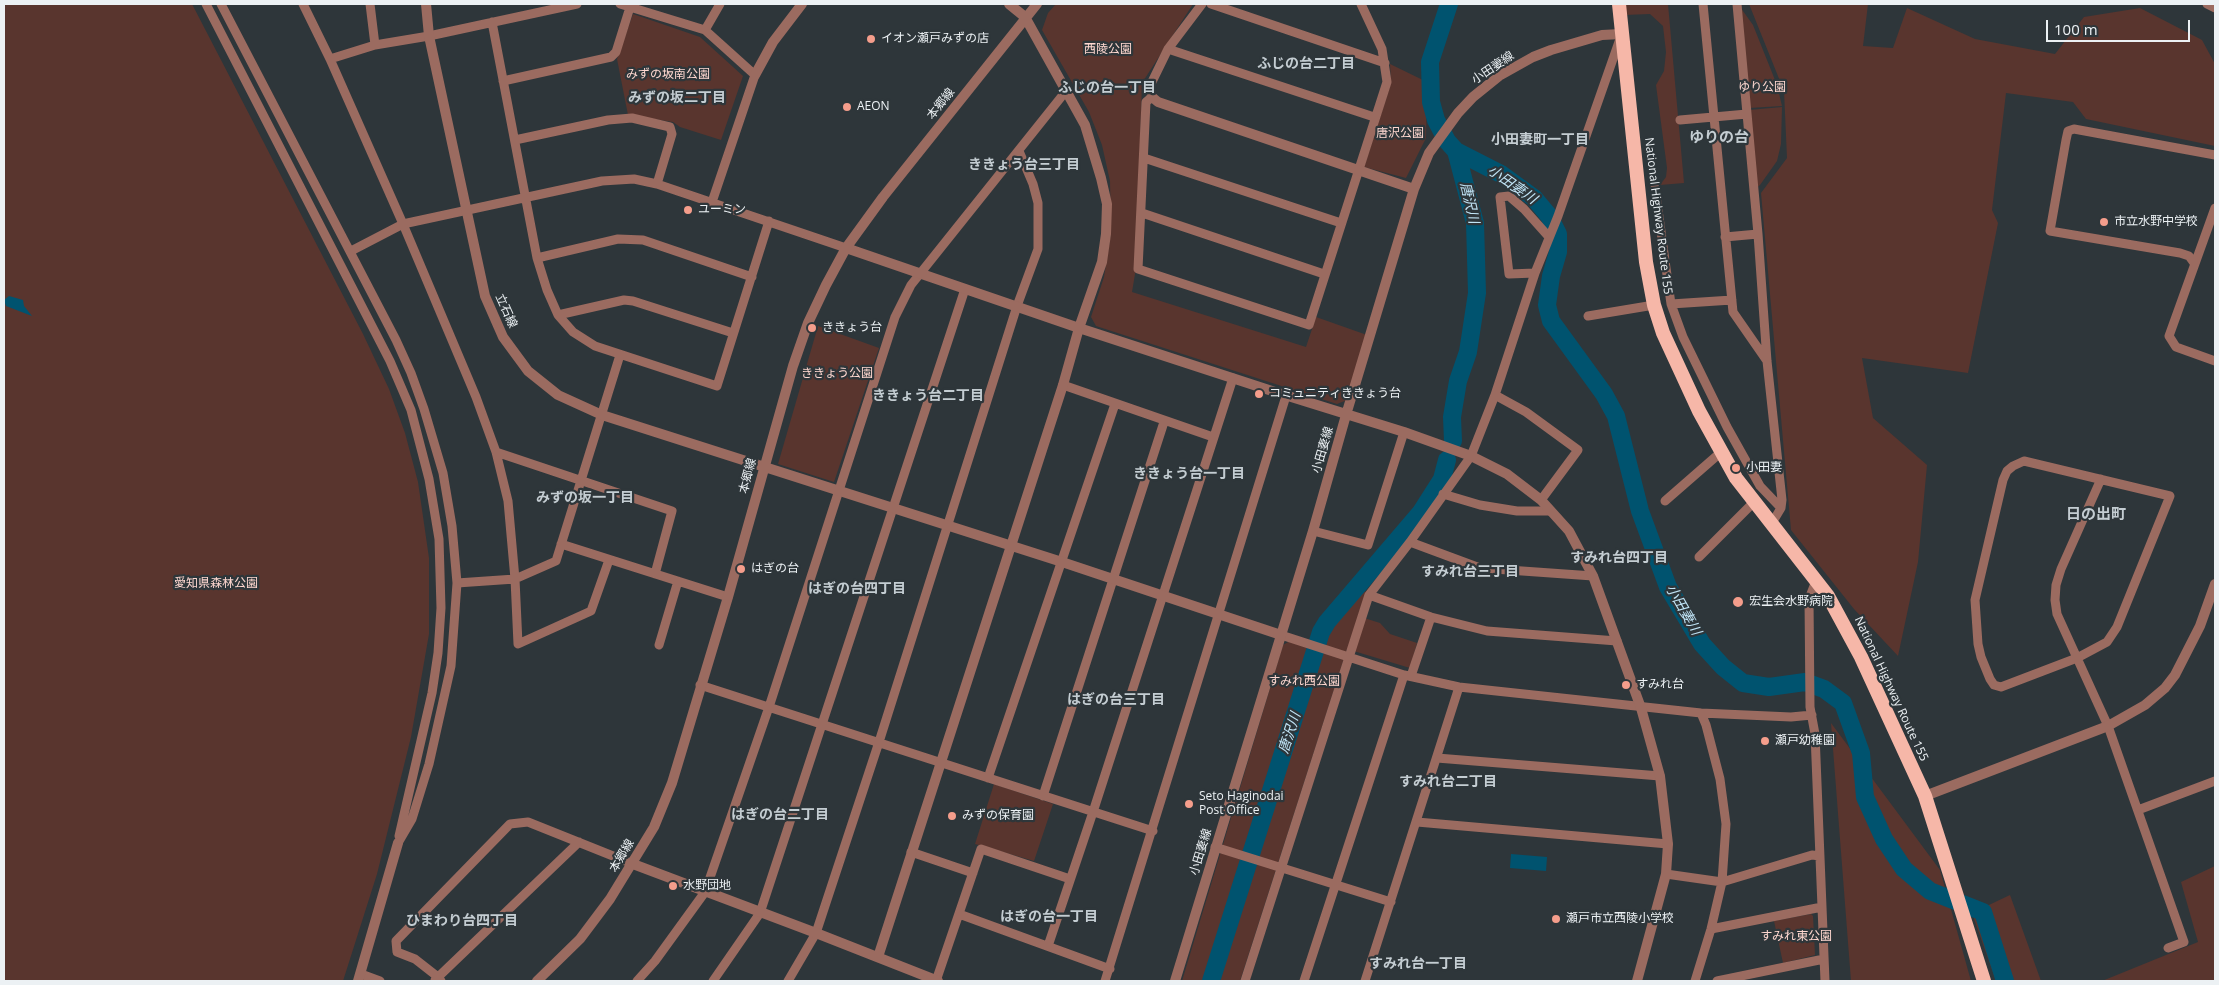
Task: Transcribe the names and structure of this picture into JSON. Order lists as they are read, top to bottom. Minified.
{"streets":{"highway":["National Highway Route 155"],"street":["小田妻線","本郷線","立石線"]},"crossings":[["小田妻線","National Highway Route 155"],["小田妻線","立石線"],["本郷線","立石線"]],"districts":["ふじの台二丁目","ふじの台一丁目","みずの坂二丁目","ゆりの台","小田妻町一丁目","ききょう台三丁目","ききょう台二丁目","ききょう台一丁目","みずの坂一丁目","日の出町","すみれ台四丁目","すみれ台三丁目","はぎの台四丁目","はぎの台三丁目","すみれ台二丁目","はぎの台二丁目","はぎの台一丁目","ひまわり台四丁目","すみれ台一丁目"],"water":["小田妻川","唐沢川"],"parks":["西陵公園","みずの坂南公園","ゆり公園","唐沢公園","ききょう公園","愛知県森林公園","すみれ西公園","すみれ東公園"],"places":["イオン瀬戸みずの店","AEON","ユーミン","市立水野中学校","ききょう台","コミュニティききょう台","小田妻","はぎの台","宏生会水野病院","すみれ台","瀬戸幼稚園","Seto Haginodai Post Office","みずの保育園","水野団地","瀬戸市立西陵小学校"],"scale_bar":"100 m"}
